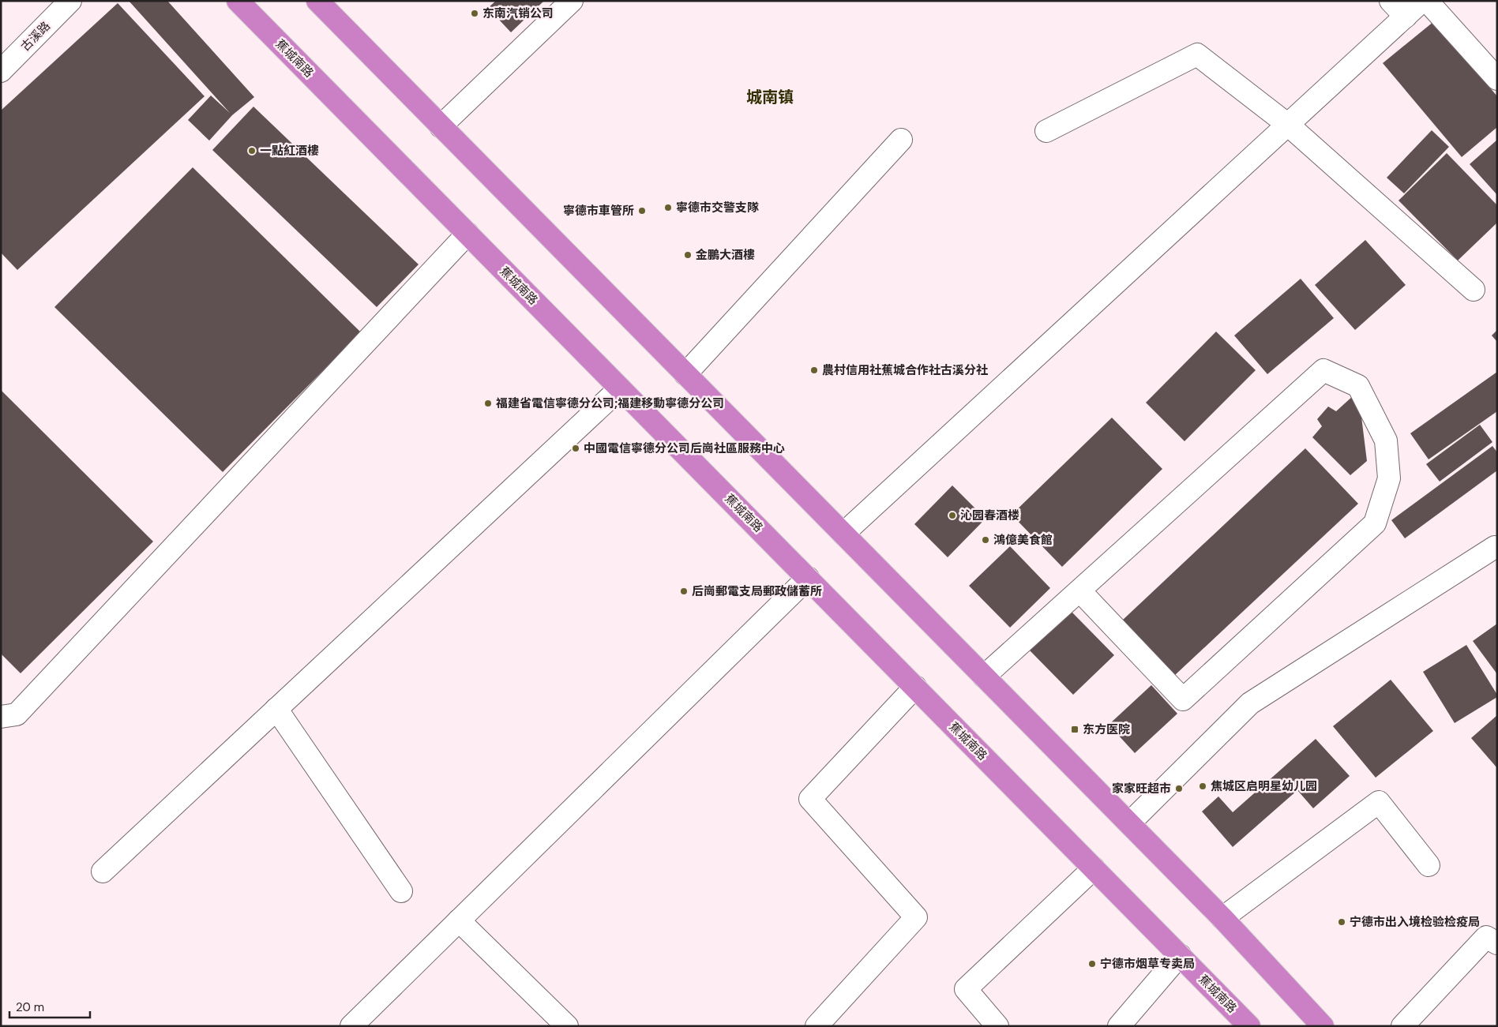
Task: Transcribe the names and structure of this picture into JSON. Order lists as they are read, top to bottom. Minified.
{"streets":{"highway":["蕉城南路"],"street":["古溪路"]},"districts":["城南镇"],"places":{"other":["东南汽销公司","一點紅酒樓","寧德市交警支隊","寧德市車管所","金鵬大酒樓","農村信用社蕉城合作社古溪分社","福建省電信寧德分公司;福建移動寧德分公司","中國電信寧德分公司后崗社區服務中心","沁园春酒楼","鴻億美食館","后崗郵電支局郵政儲蓄所","焦城区启明星幼儿园","家家旺超市","宁德市出入境检验检疫局","宁德市烟草专卖局"],"transit":["东方医院"]},"scale_bar":"20 m"}
